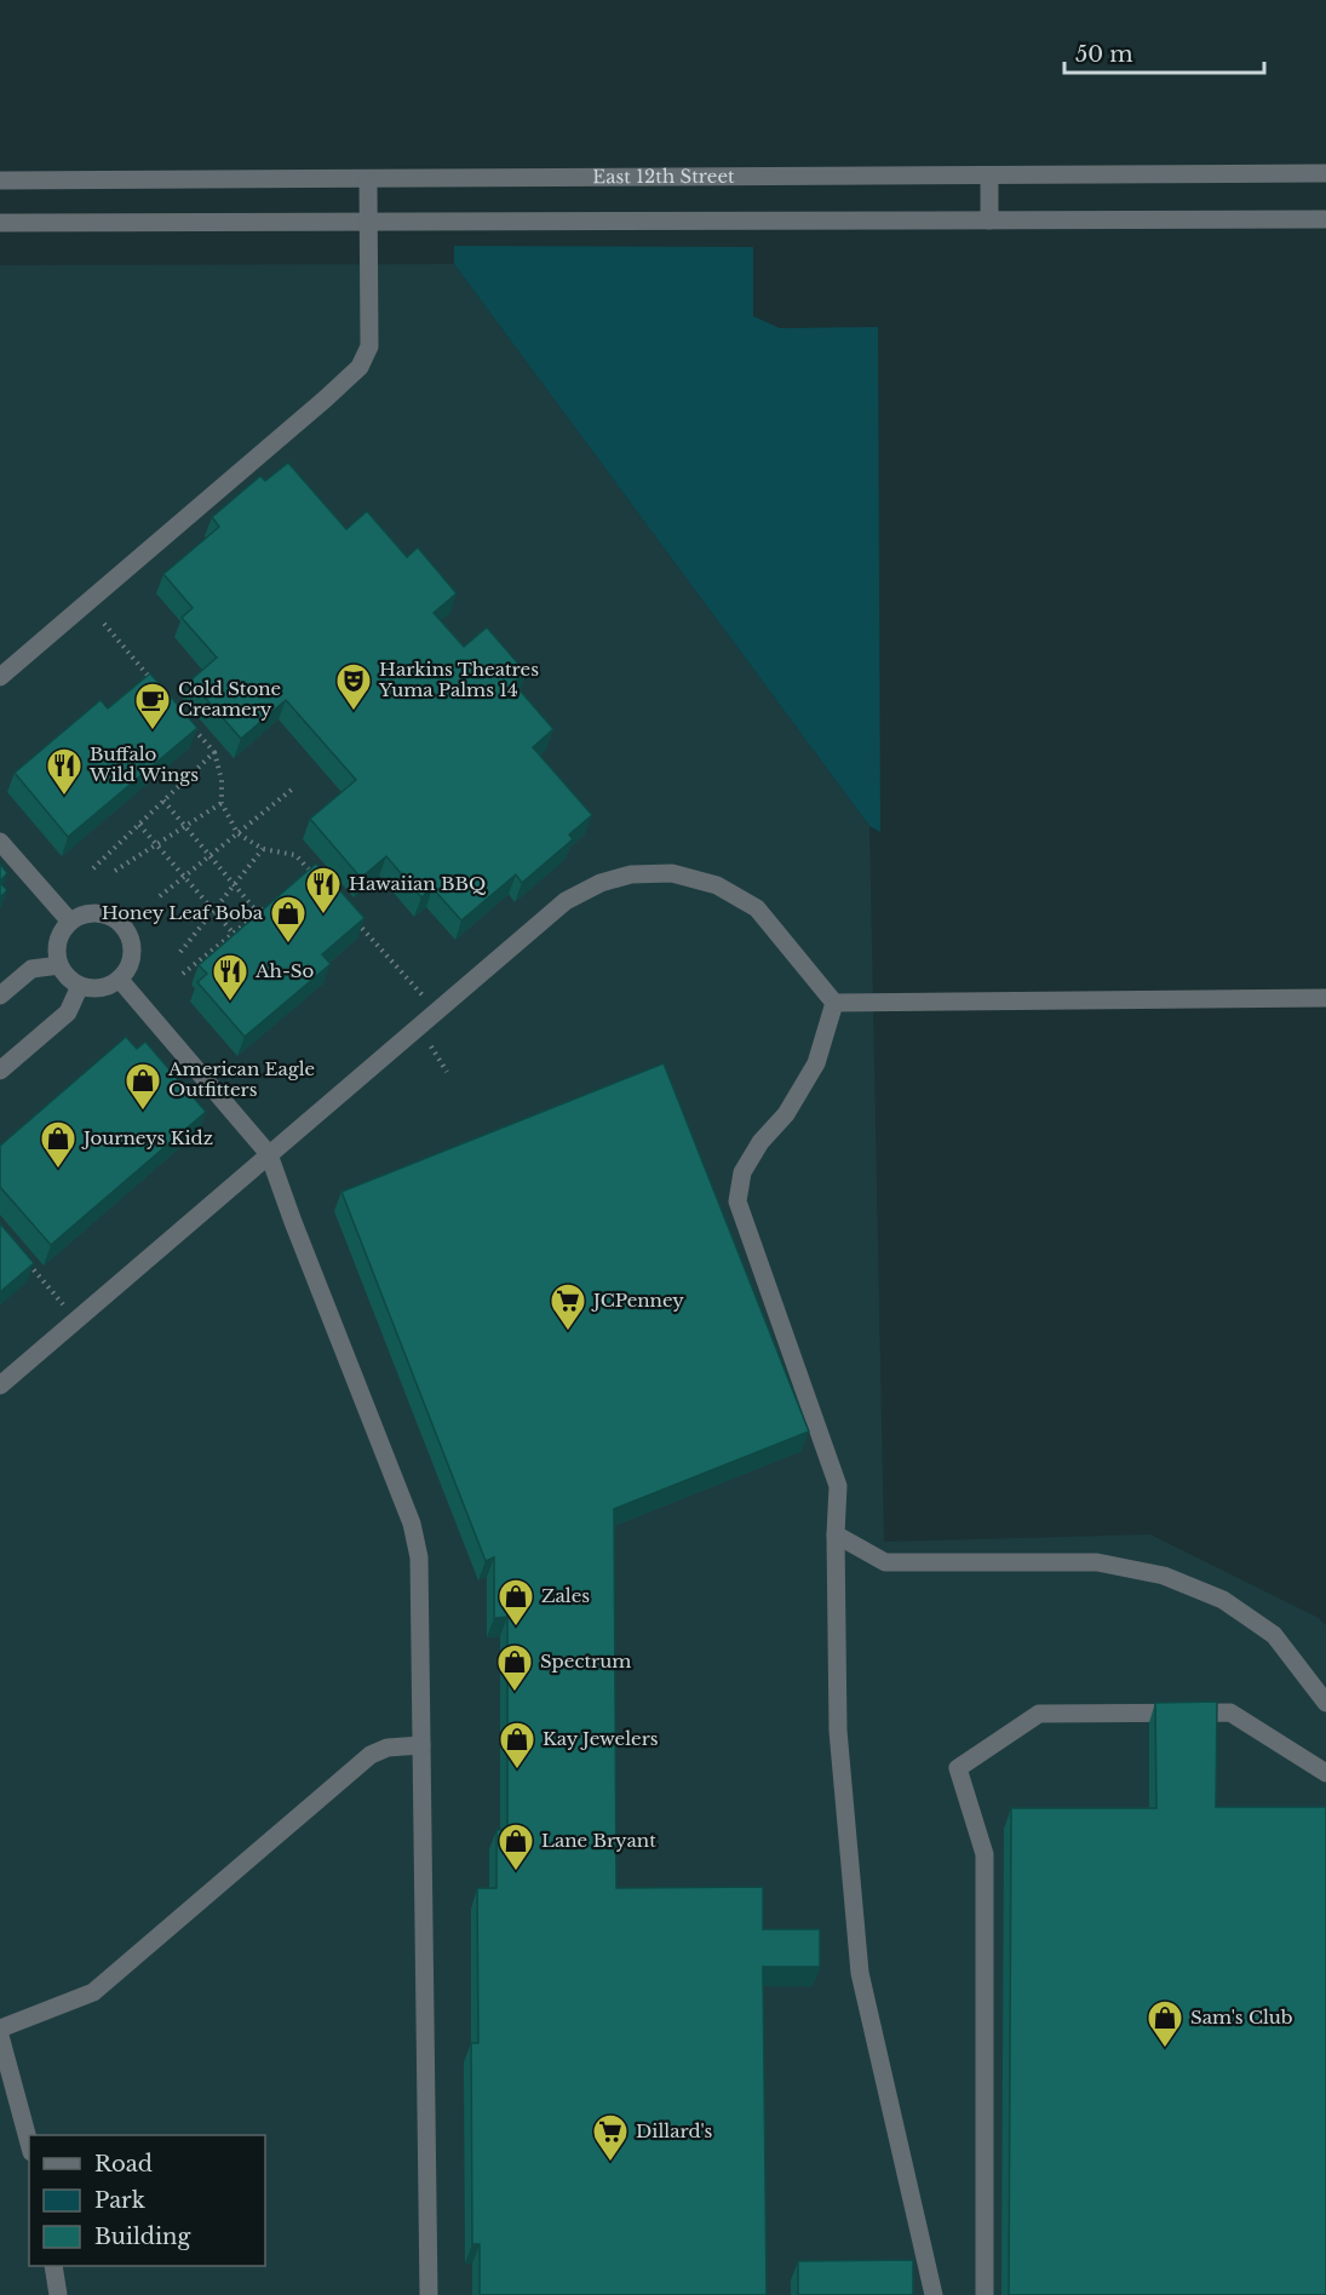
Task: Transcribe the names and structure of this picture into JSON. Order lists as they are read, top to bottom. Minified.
{"streets":{"street":["East 12th Street"]},"places":{"theatre":["Harkins Theatres Yuma Palms 14"],"cafe":["Cold Stone Creamery"],"restaurant":["Buffalo Wild Wings","Hawaiian BBQ","Ah-So"],"shop":["Honey Leaf Boba","American Eagle Outfitters","Journeys Kidz","Zales","Spectrum","Kay Jewelers","Lane Bryant","Sam's Club"],"supermarket":["JCPenney","Dillard's"]},"legend":["Road","Park","Building"],"scale_bar":"50 m"}
